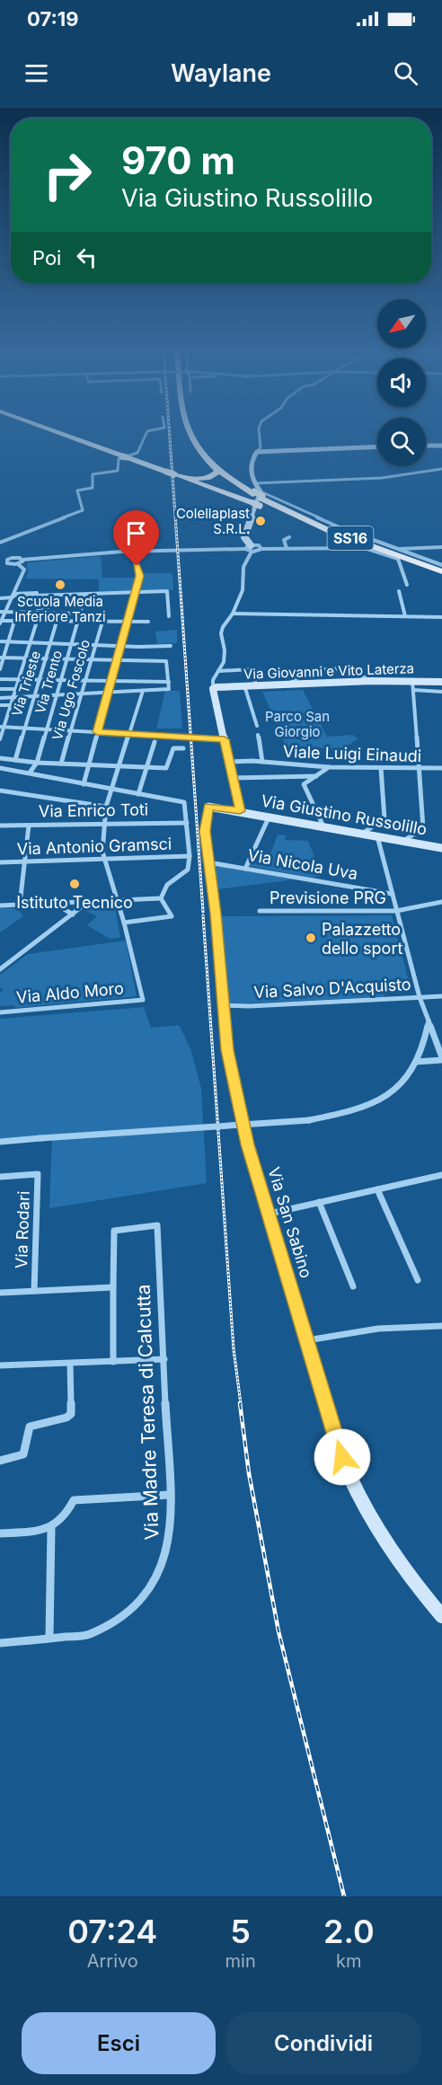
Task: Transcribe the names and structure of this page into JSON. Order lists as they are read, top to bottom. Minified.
{"streets":{"highway":["SS16"],"street":["Via Giovanni e Vito Laterza","Via Trento","Via Trieste","Via Ugo Foscolo","Viale Luigi Einaudi","Via Enrico Toti","Via Giustino Russolillo","Via Antonio Gramsci","Via Nicola Uva","Previsione PRG","Via Salvo D'Acquisto","Via Aldo Moro","Via San Sabino","Via Rodari","Via Madre Teresa di Calcutta"]},"crossings":[["Viale Luigi Einaudi","Via Giustino Russolillo"],["Via Giustino Russolillo","Via San Sabino"],["Via Nicola Uva","Via San Sabino"],["Via Salvo D'Acquisto","Via San Sabino"]],"parks":["Parco San Giorgio"],"places":["Colellaplast S.R.L.","Scuola Media Inferiore Tanzi","Istituto Tecnico","Palazzetto dello sport"],"north":"bottom left","page":{"status":"07:19","header":"Waylane","turn":["970 m","Via Giustino Russolillo"],"then":"Poi","eta":["07:24","Arrivo","5","min","2.0","km"],"buttons":["Esci","Condividi"]}}
